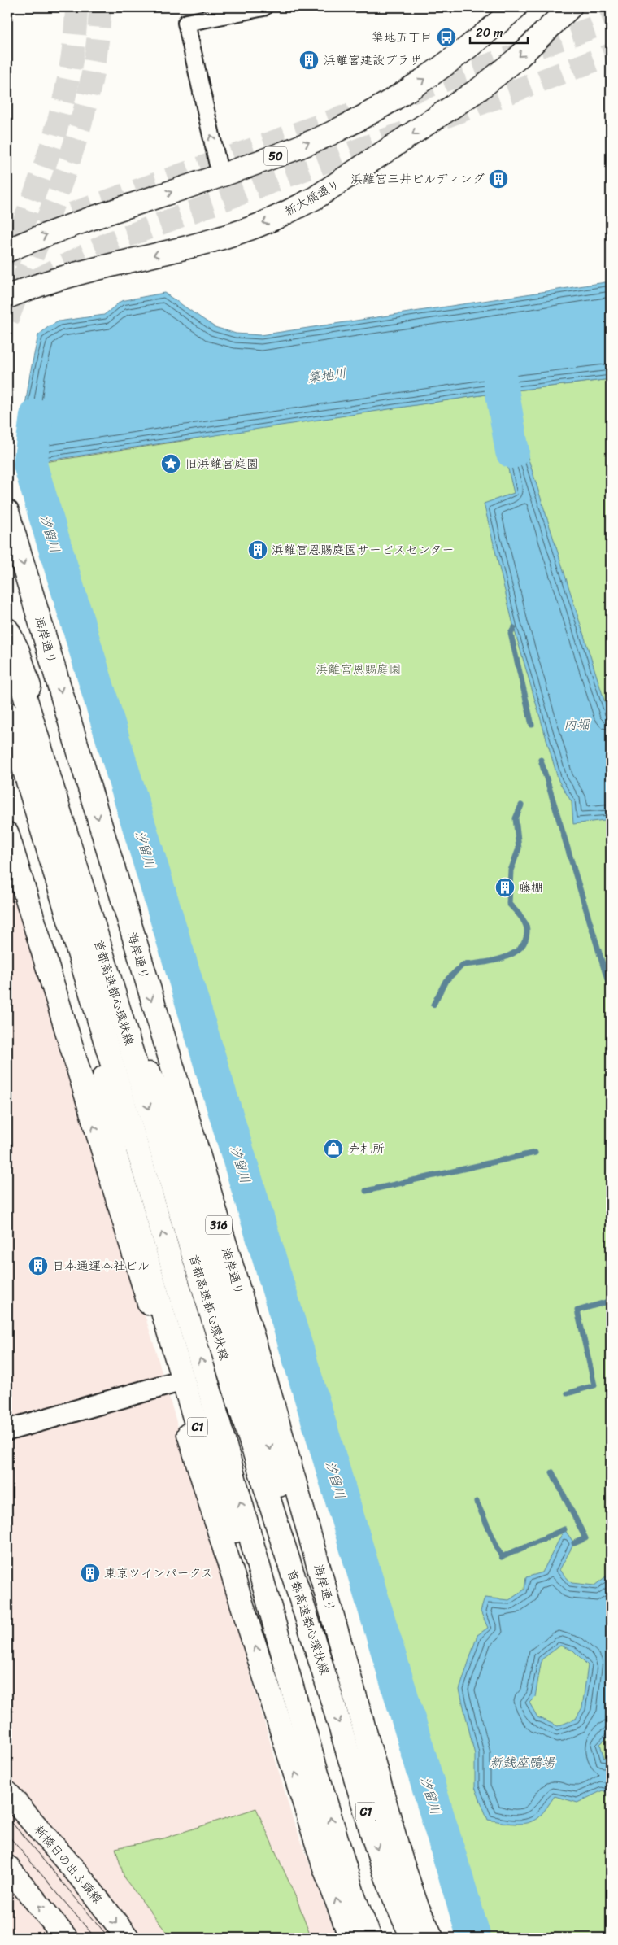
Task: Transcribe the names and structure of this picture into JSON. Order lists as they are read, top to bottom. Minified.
{"streets":{"main road":["50","新大橋通り","海岸通り","首都高速都心環状線","316","C1","新橋日の出ふ頭線"]},"crossings":[["首都高速都心環状線","C1"]],"water":["築地川","汐留川","内堀","新銭座鴨場"],"parks":["浜離宮恩賜庭園"],"places":{"bus stop":["築地五丁目"],"building":["浜離宮建設プラザ","浜離宮三井ビルディング","浜離宮恩賜庭園サービスセンター","藤棚","日本通運本社ビル","東京ツインパークス"],"place":["旧浜離宮庭園"],"shop":["売札所"]},"scale_bar":"20 m"}
